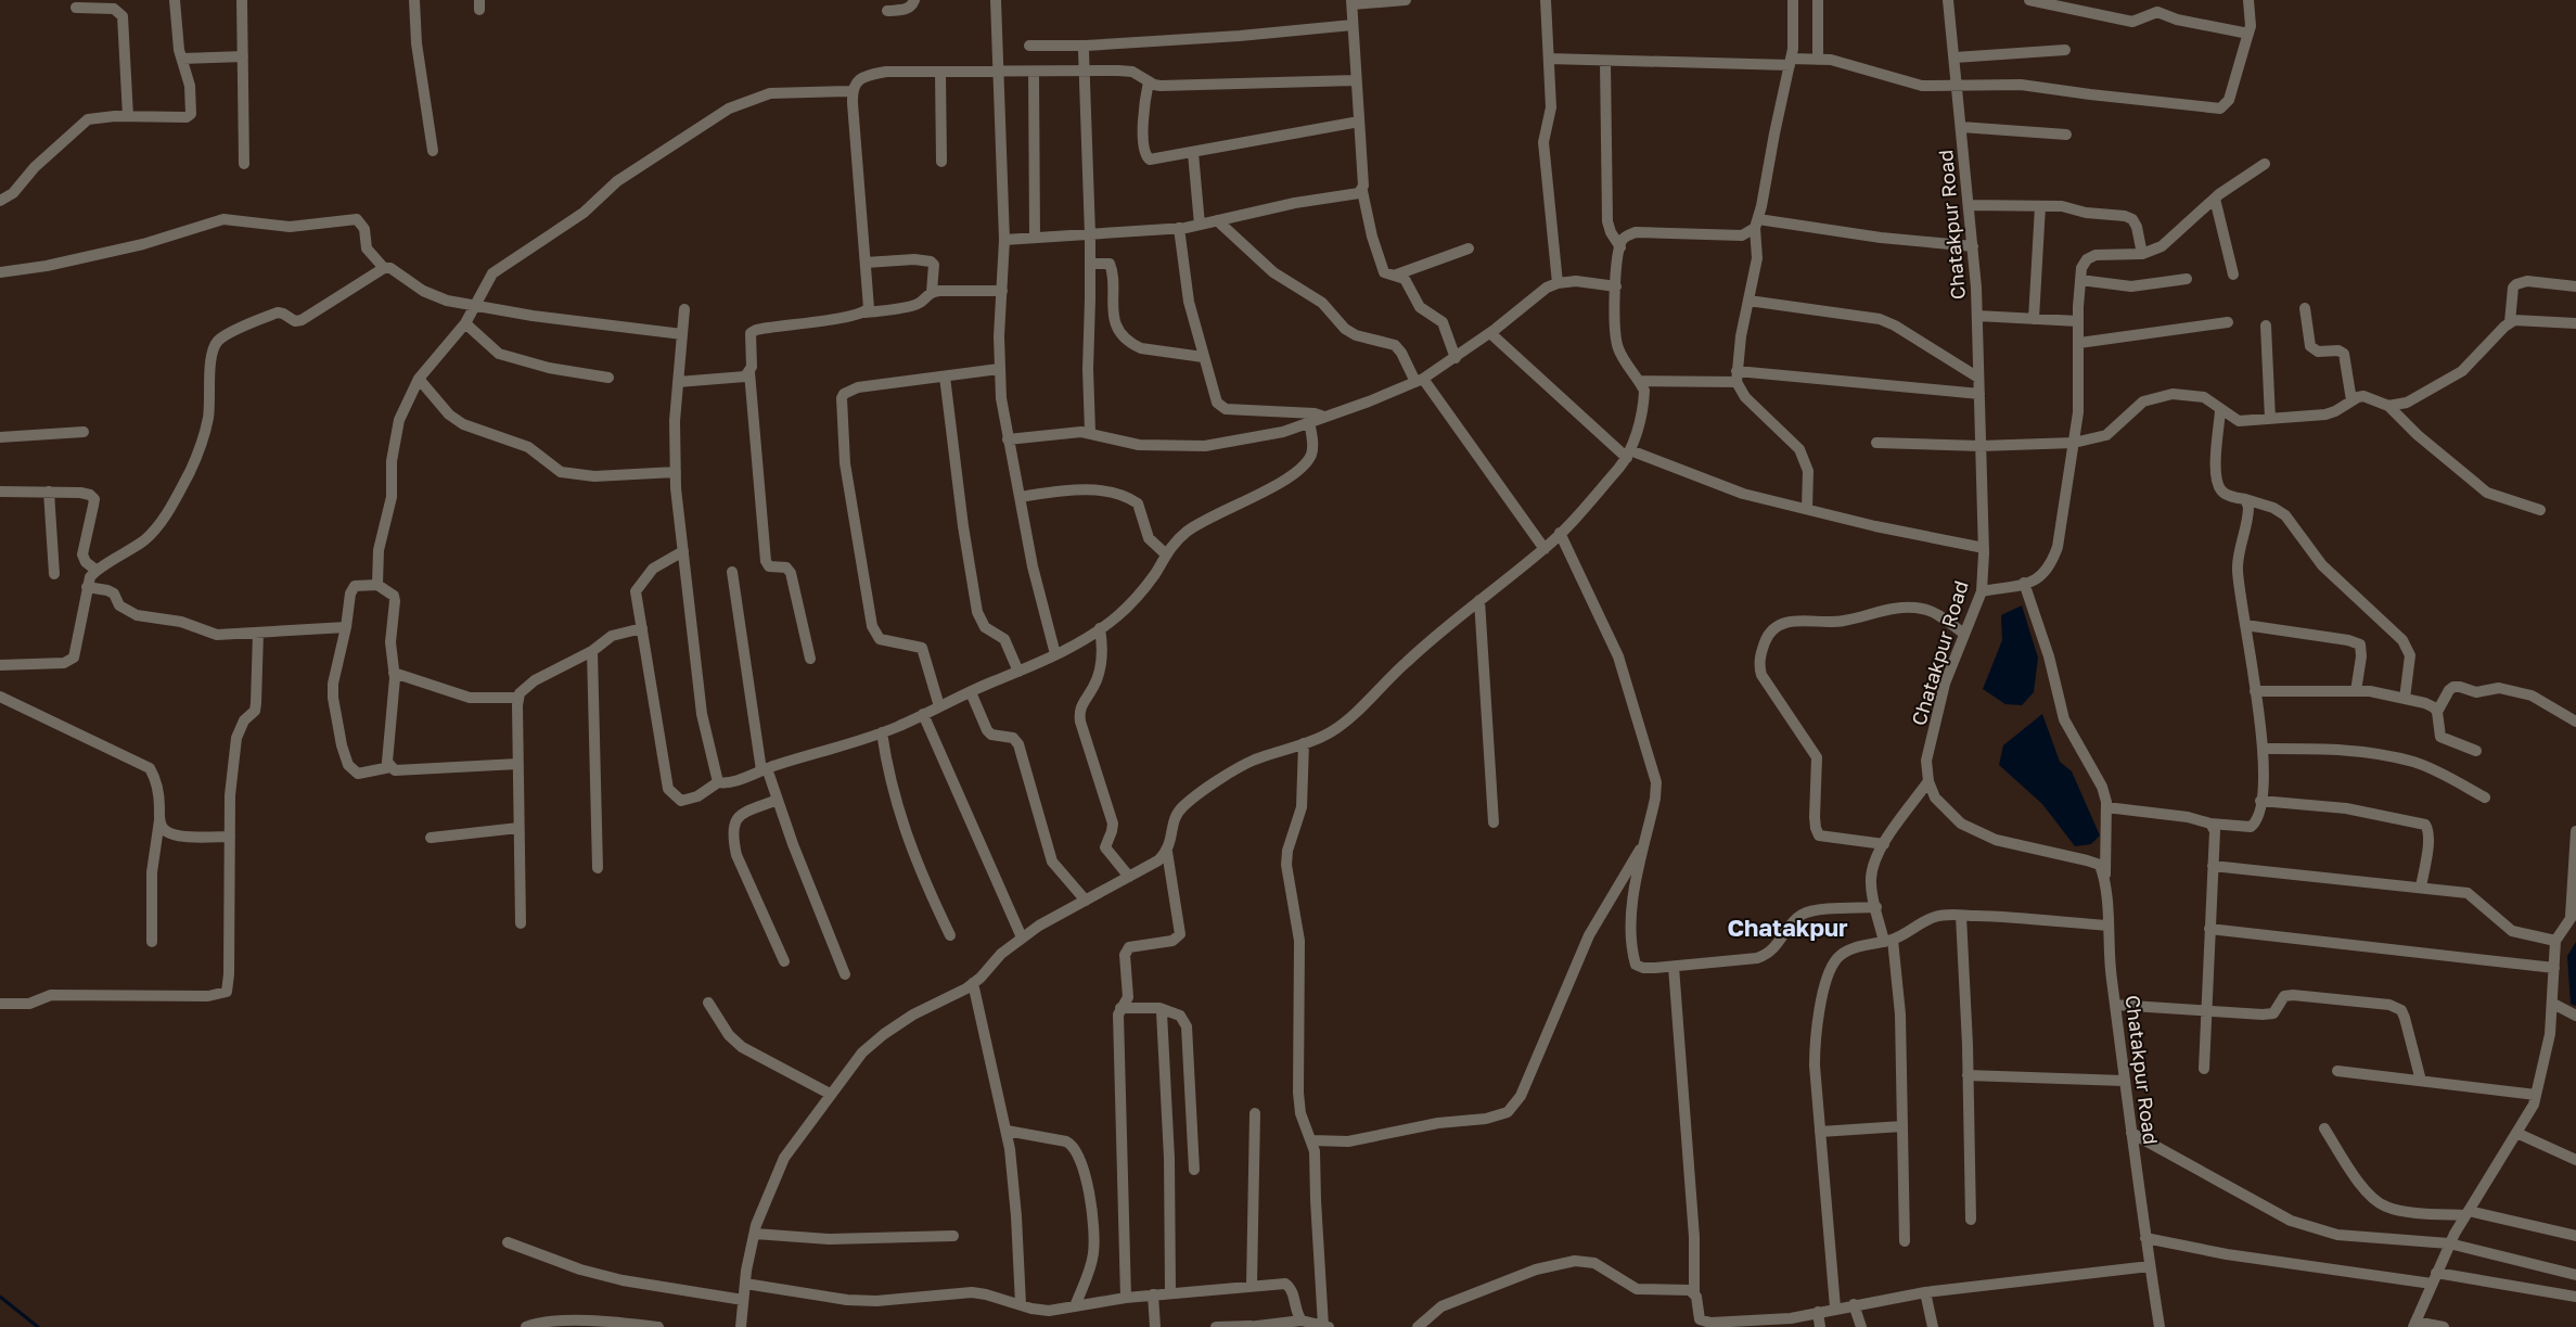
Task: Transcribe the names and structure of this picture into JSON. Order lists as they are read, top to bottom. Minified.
{"streets":{"street":["Chatakpur Road"]},"districts":["Chatakpur"]}
